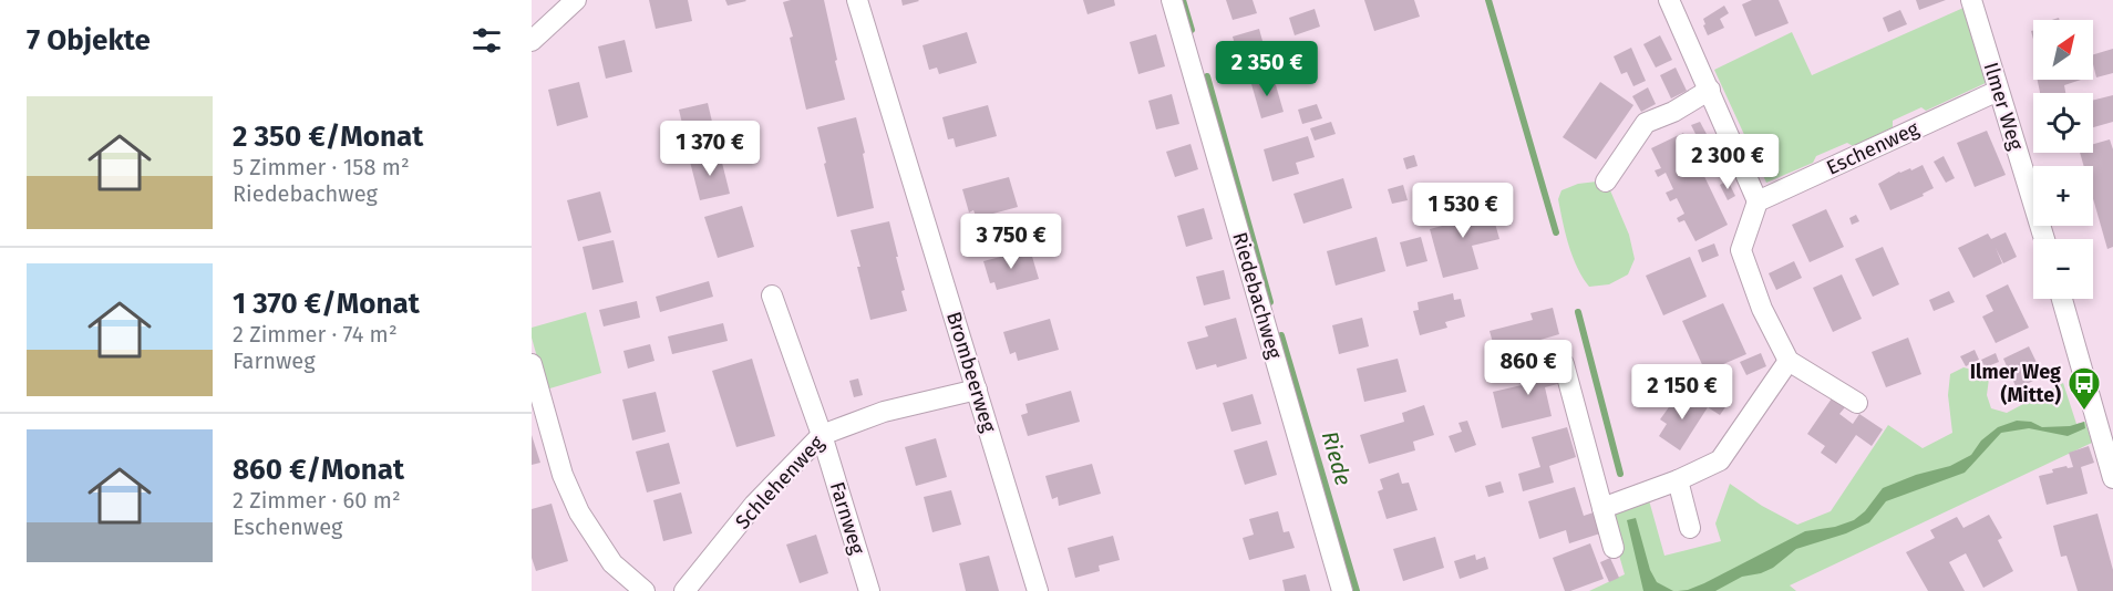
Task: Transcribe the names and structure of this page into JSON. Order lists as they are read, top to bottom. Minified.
{"streets":{"street":["Ilmer Weg","Eschenweg","Riedebachweg","Brombeerweg","Schlehenweg","Farnweg"]},"crossings":[["Ilmer Weg","Eschenweg"],["Brombeerweg","Schlehenweg"],["Schlehenweg","Farnweg"]],"water":["Riede"],"places":{"bus stop":["Ilmer Weg (Mitte)"]},"north":"top right","page":{"heading":"7 Objekte","map_buttons":["+","−"],"price":["2 350 €","1 370 €","2 300 €","1 530 €","3 750 €","860 €","2 150 €"],"list":[{"name":"2 350 €/Monat","note":"5 Zimmer · 158 m² · Riedebachweg"},{"name":"1 370 €/Monat","note":"2 Zimmer · 74 m² · Farnweg"},{"name":"860 €/Monat","note":"2 Zimmer · 60 m² · Eschenweg"}]}}
